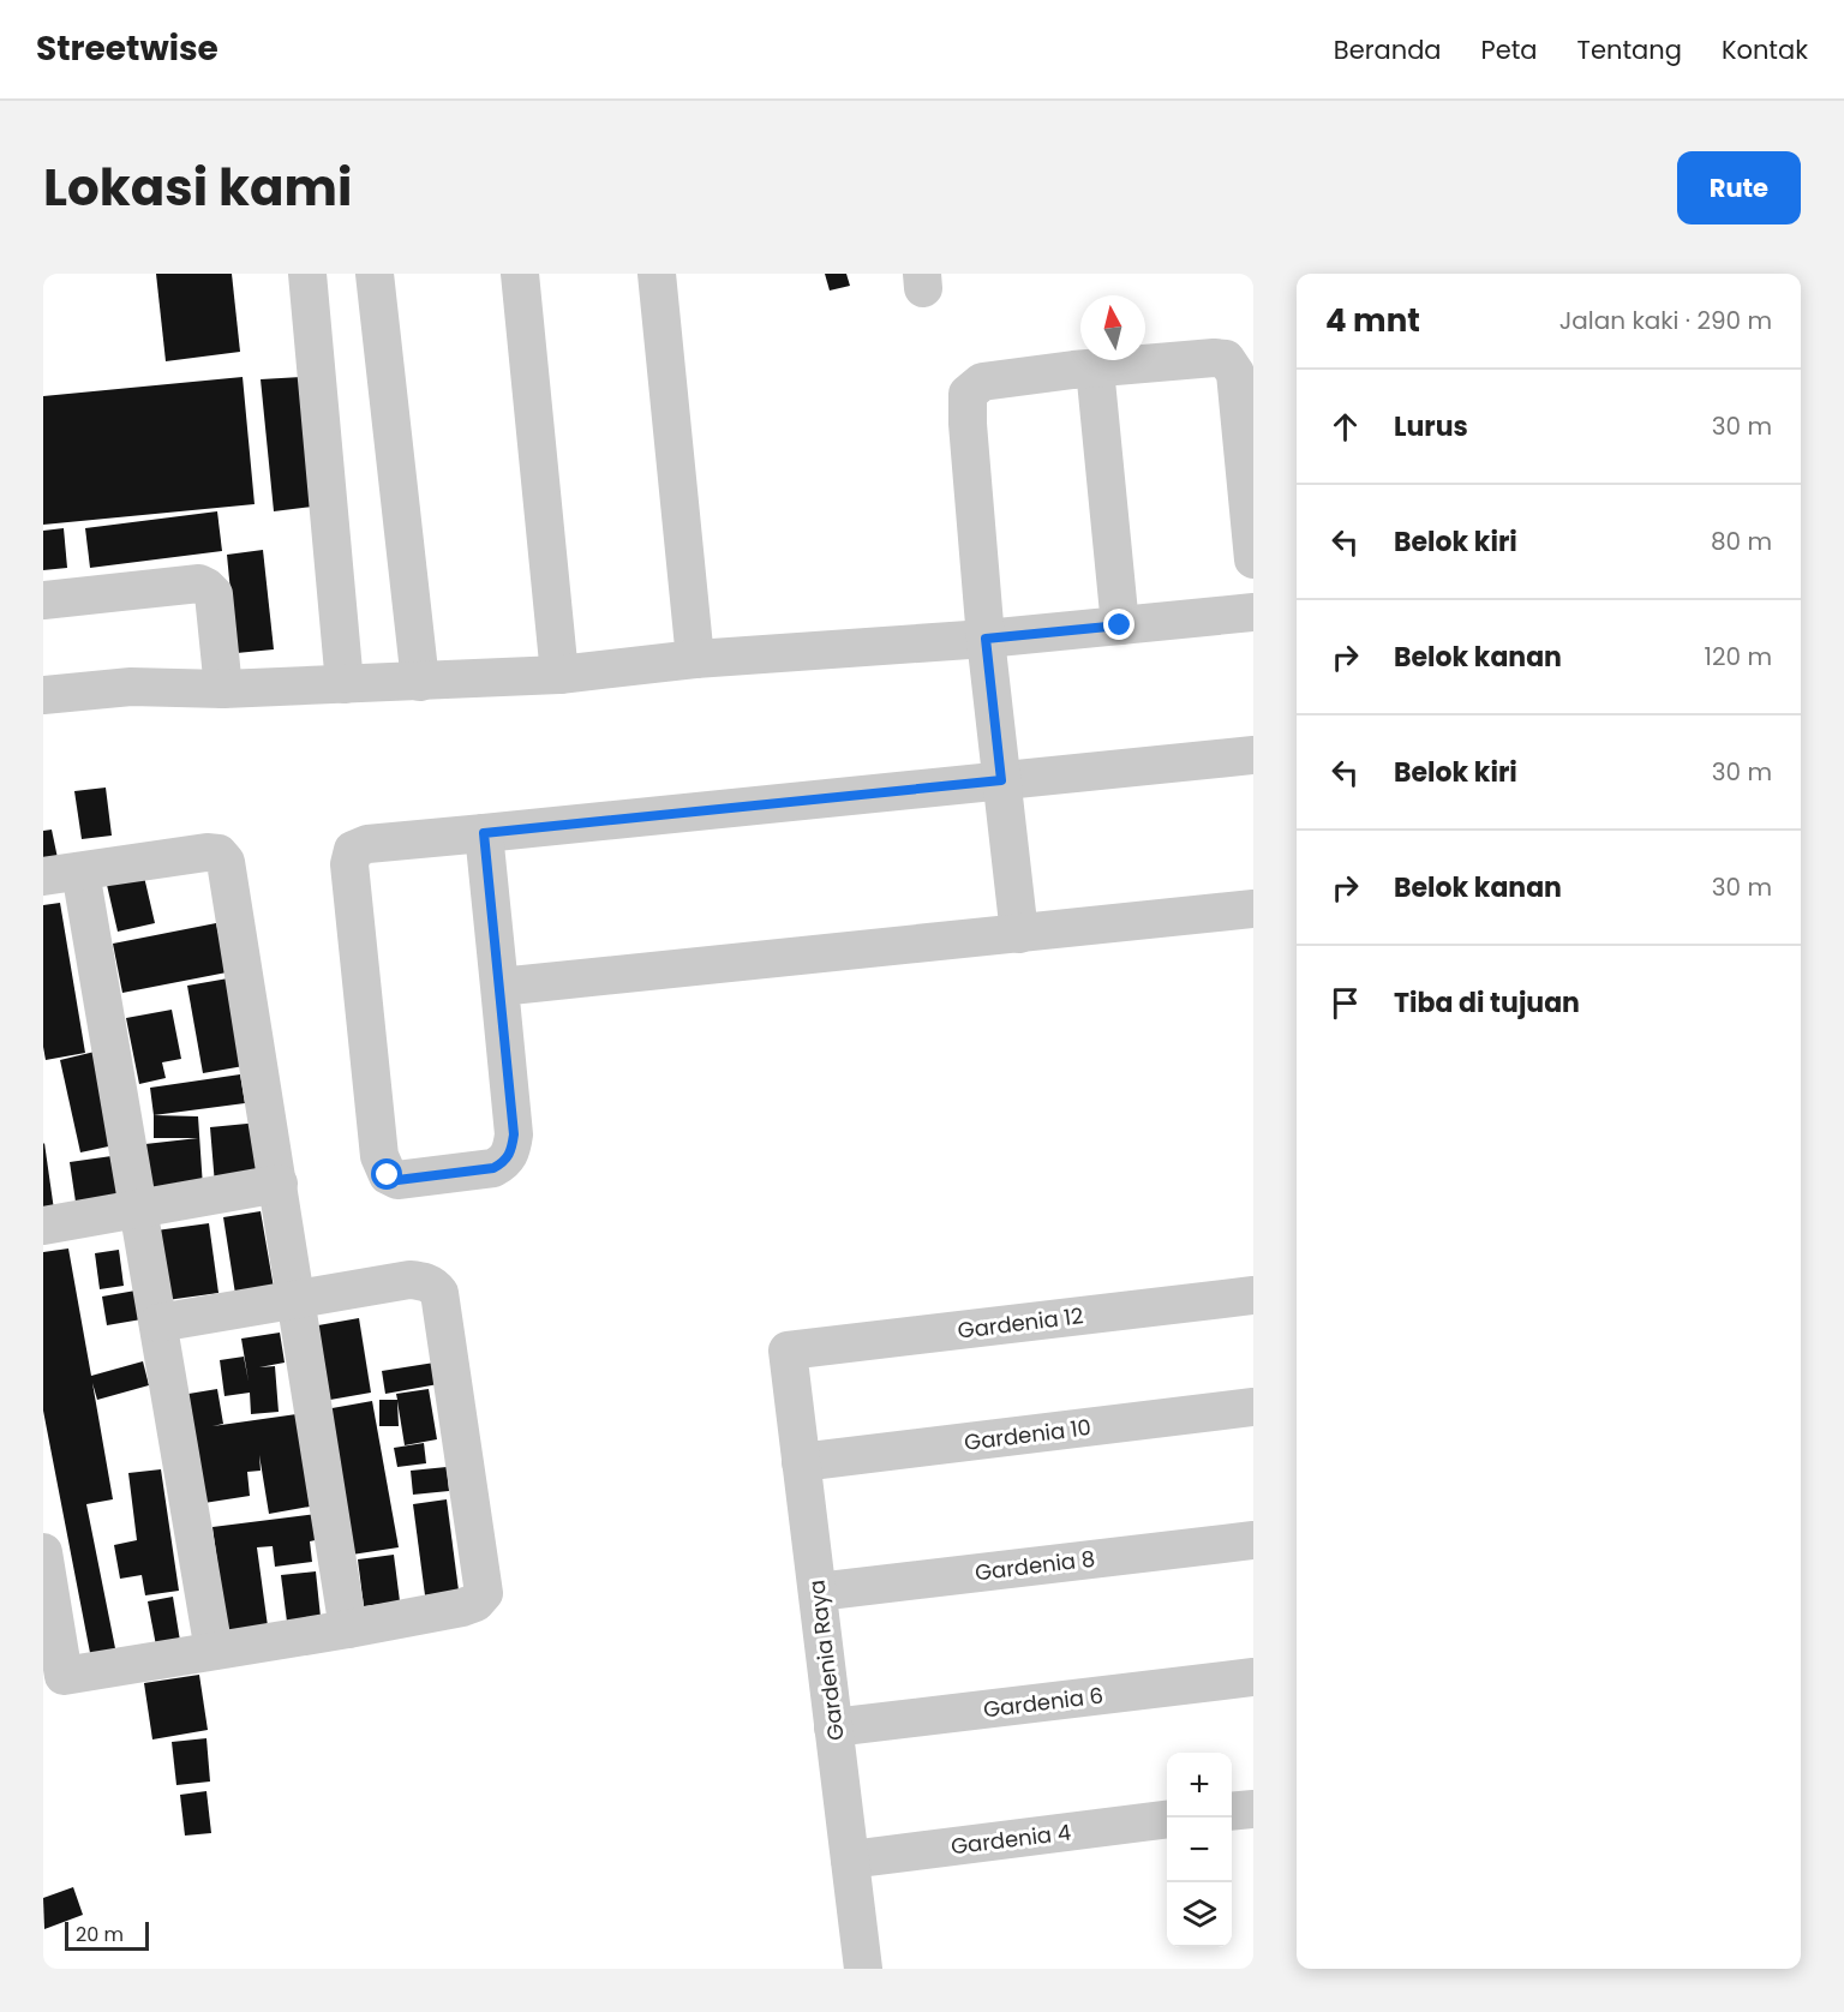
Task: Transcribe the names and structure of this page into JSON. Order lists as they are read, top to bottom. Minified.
{"streets":{"street":["Gardenia 12","Gardenia 10","Gardenia 8","Gardenia Raya","Gardenia 6","Gardenia 4"]},"crossings":[["Gardenia 12","Gardenia Raya"],["Gardenia 10","Gardenia Raya"],["Gardenia 8","Gardenia Raya"],["Gardenia Raya","Gardenia 6"],["Gardenia Raya","Gardenia 4"]],"scale_bar":"20 m","north":"top","page":{"header":"Streetwise","nav":["Beranda","Peta","Tentang","Kontak"],"title":"Lokasi kami","buttons":"Rute","heading":["4 mnt","Jalan kaki · 290 m"],"list":[["Lurus","30 m"],["Belok kiri","80 m"],["Belok kanan","120 m"],["Belok kiri","30 m"],["Belok kanan","30 m"],"Tiba di tujuan"],"map_buttons":["+","−"],"scale":"20 m"}}
